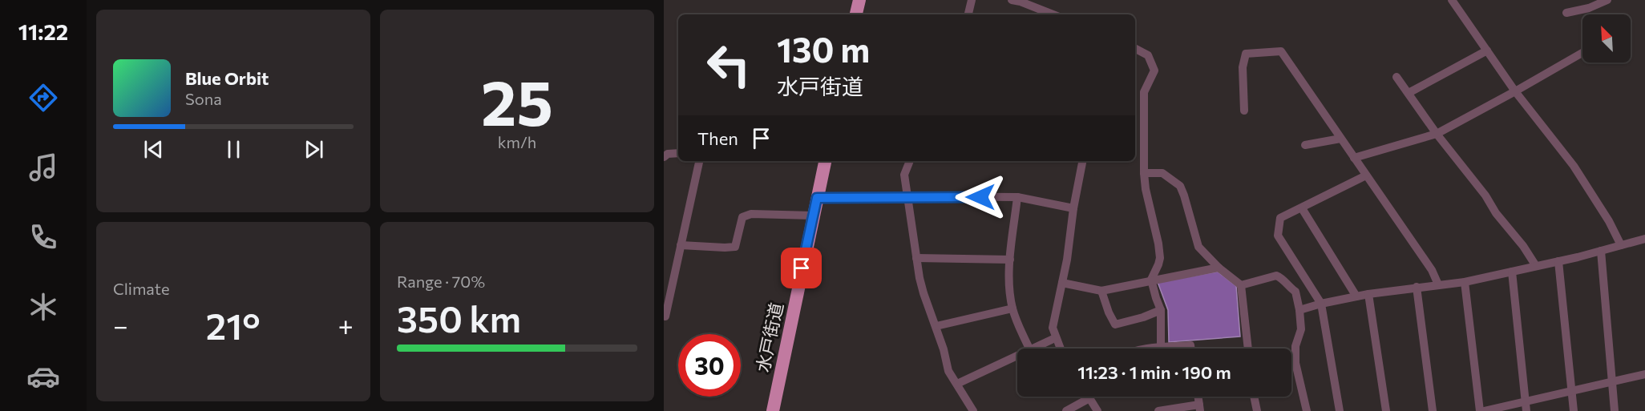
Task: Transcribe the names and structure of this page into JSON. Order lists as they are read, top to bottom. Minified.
{"streets":{"highway":["水戸街道"]},"north":"top left","page":{"tabs":"11:22","tile":[["25","km/h"],"Climate",["Range · 70%","350 km"]],"turn":["130 m","水戸街道"],"song":["Blue Orbit","Sona"],"then":"Then","heat":["−","21°","+"],"limit":"30","trip":"11:23 · 1 min · 190 m"}}
